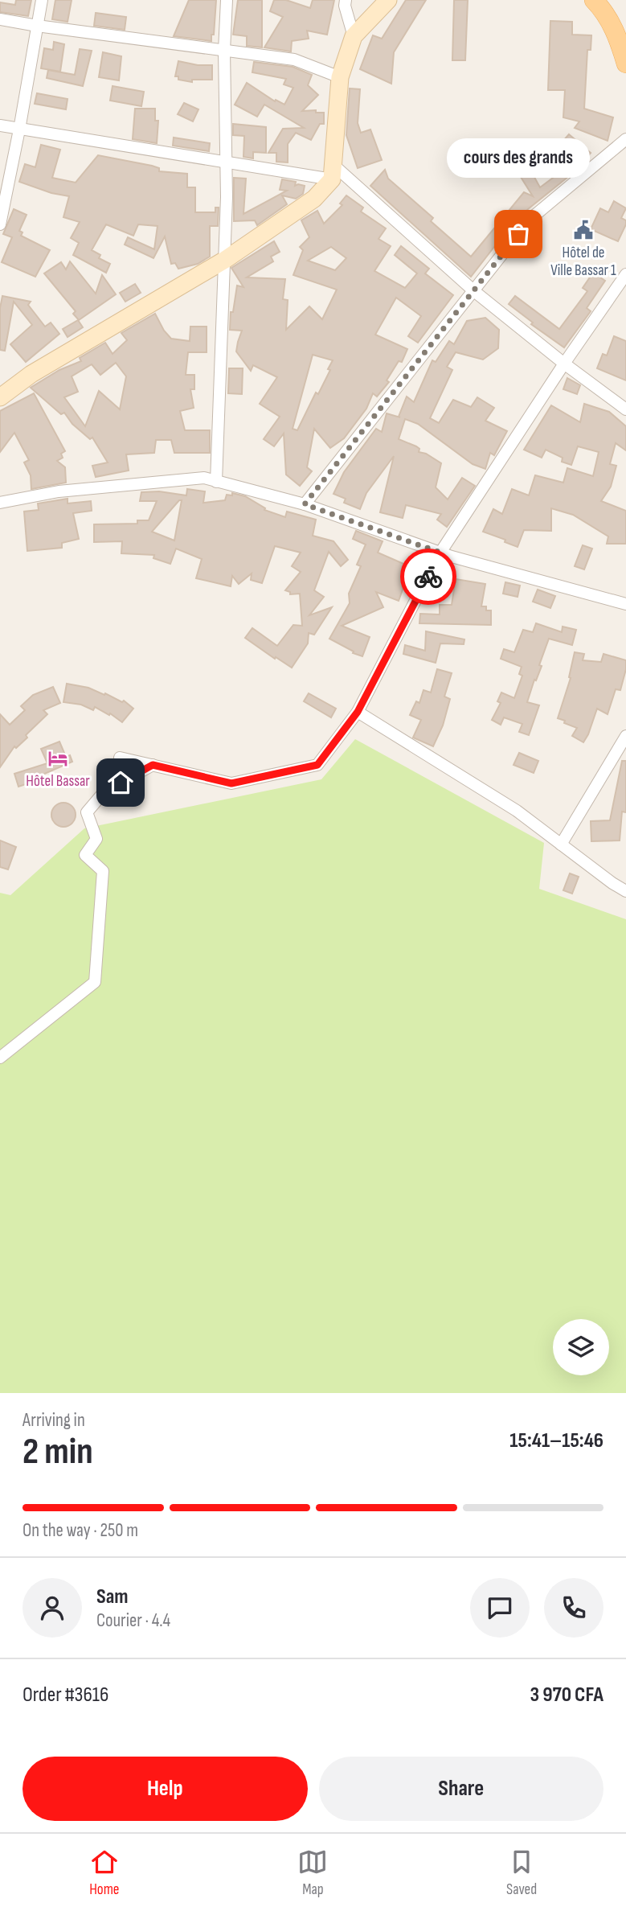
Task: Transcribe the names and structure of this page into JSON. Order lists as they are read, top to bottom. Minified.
{"places":{"public building":["Hôtel de Ville Bassar 1"],"other":["cours des grands"],"hotel":["Hôtel Bassar"]},"page":{"bubble":"cours des grands","heading":["2 min","Arriving in","15:41–15:46"],"panel":["Sam","Courier · 4.4","Order #3616","3 970 CFA"],"bar":"On the way · 250 m","buttons":["Help","Share"],"tabs":["Home","Map","Saved"]}}
